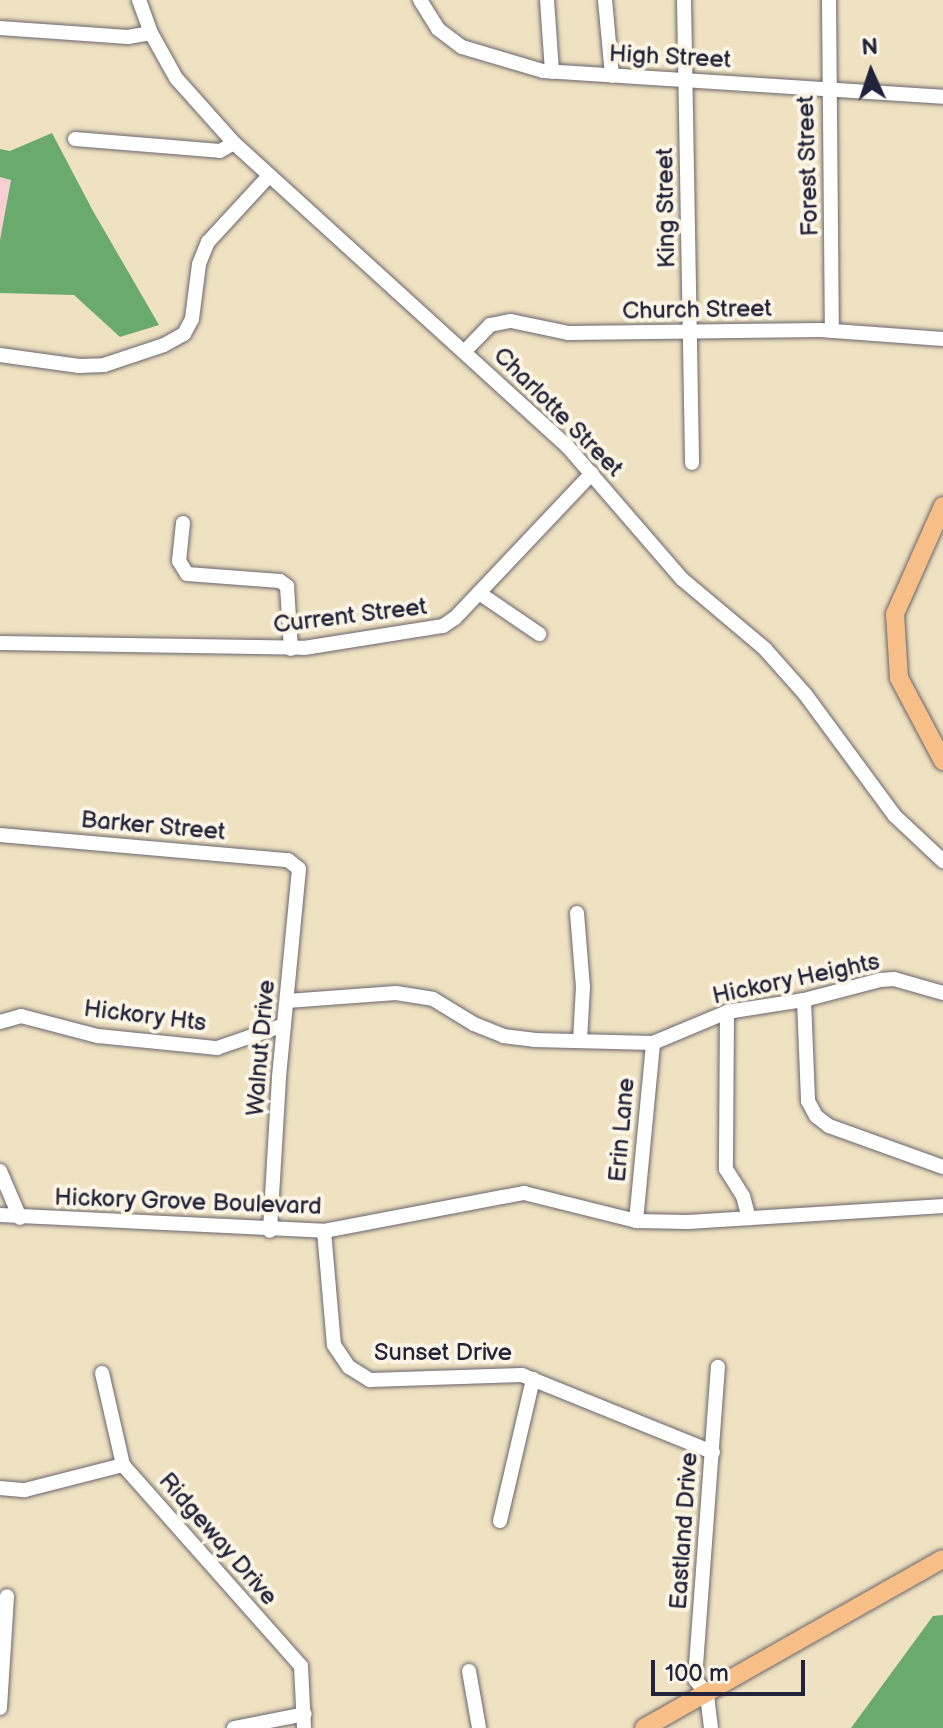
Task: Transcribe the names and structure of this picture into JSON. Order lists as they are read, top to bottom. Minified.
{"streets":{"street":["High Street","Forest Street","King Street","Church Street","Charlotte Street","Current Street","Barker Street","Hickory Heights","Hickory Hts","Walnut Drive","Erin Lane","Hickory Grove Boulevard","Sunset Drive","Eastland Drive","Ridgeway Drive"]},"crossings":[["High Street","Forest Street"],["High Street","King Street"],["Forest Street","Church Street"],["King Street","Church Street"],["Church Street","Charlotte Street"],["Charlotte Street","Current Street"],["Barker Street","Walnut Drive"],["Hickory Heights","Walnut Drive"],["Hickory Heights","Erin Lane"],["Hickory Hts","Walnut Drive"],["Walnut Drive","Hickory Grove Boulevard"],["Erin Lane","Hickory Grove Boulevard"],["Hickory Grove Boulevard","Sunset Drive"],["Sunset Drive","Eastland Drive"]],"scale_bar":"100 m","north":"top"}
